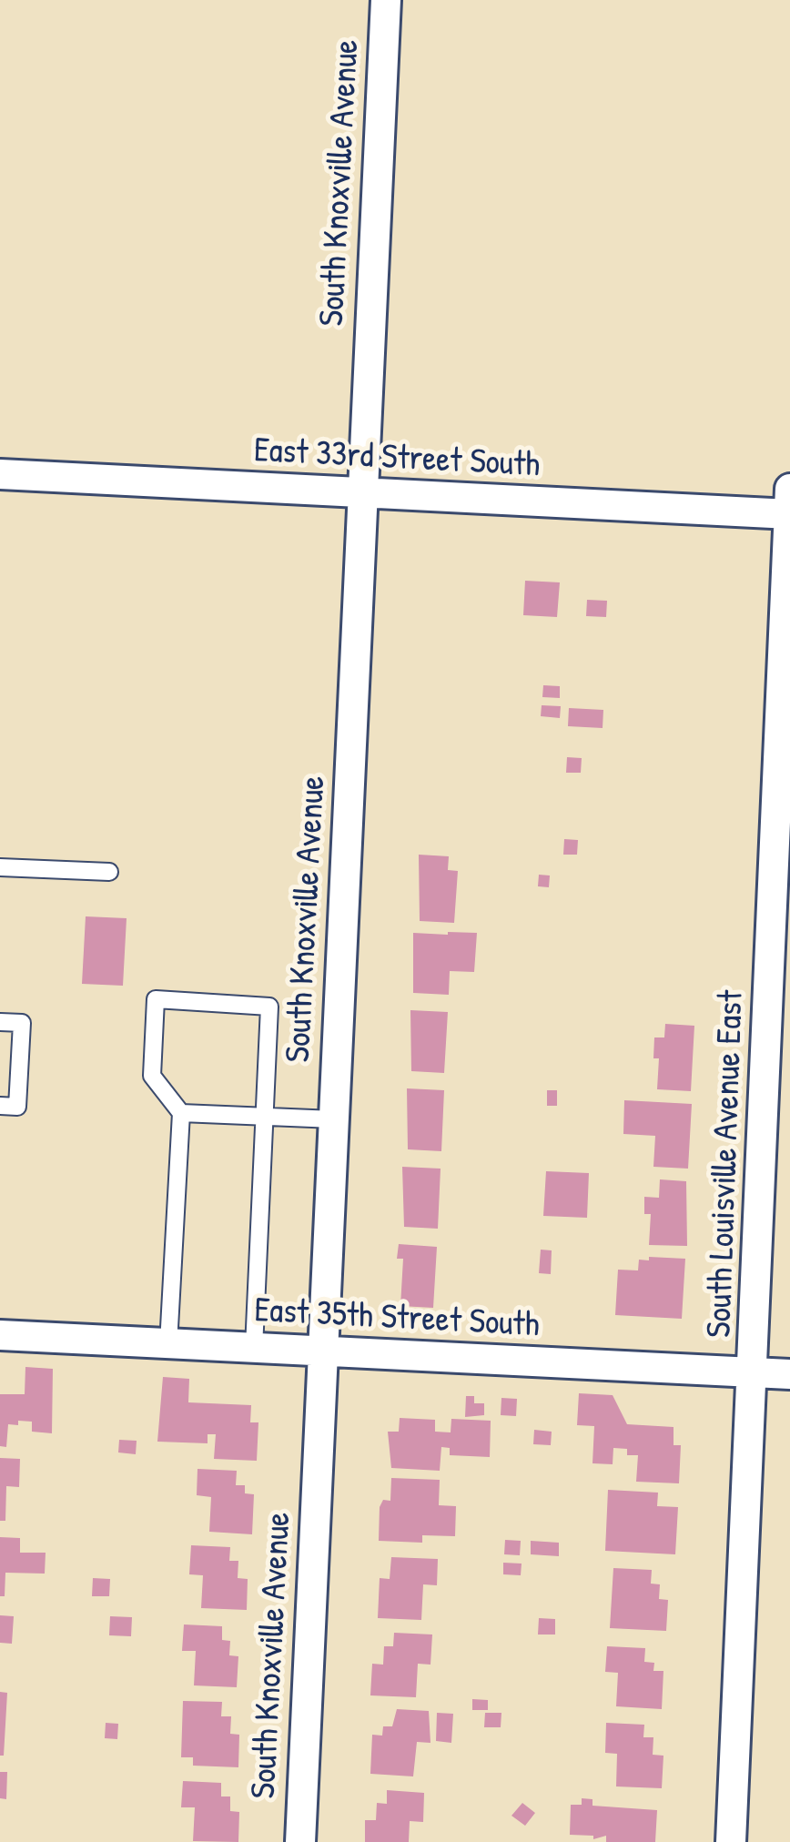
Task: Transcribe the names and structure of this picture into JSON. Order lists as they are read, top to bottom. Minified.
{"streets":{"street":["South Knoxville Avenue","East 33rd Street South","South Louisville Avenue East","East 35th Street South"]},"crossings":[["South Knoxville Avenue","East 33rd Street South"],["South Knoxville Avenue","East 35th Street South"],["East 33rd Street South","South Louisville Avenue East"],["South Louisville Avenue East","East 35th Street South"]]}
